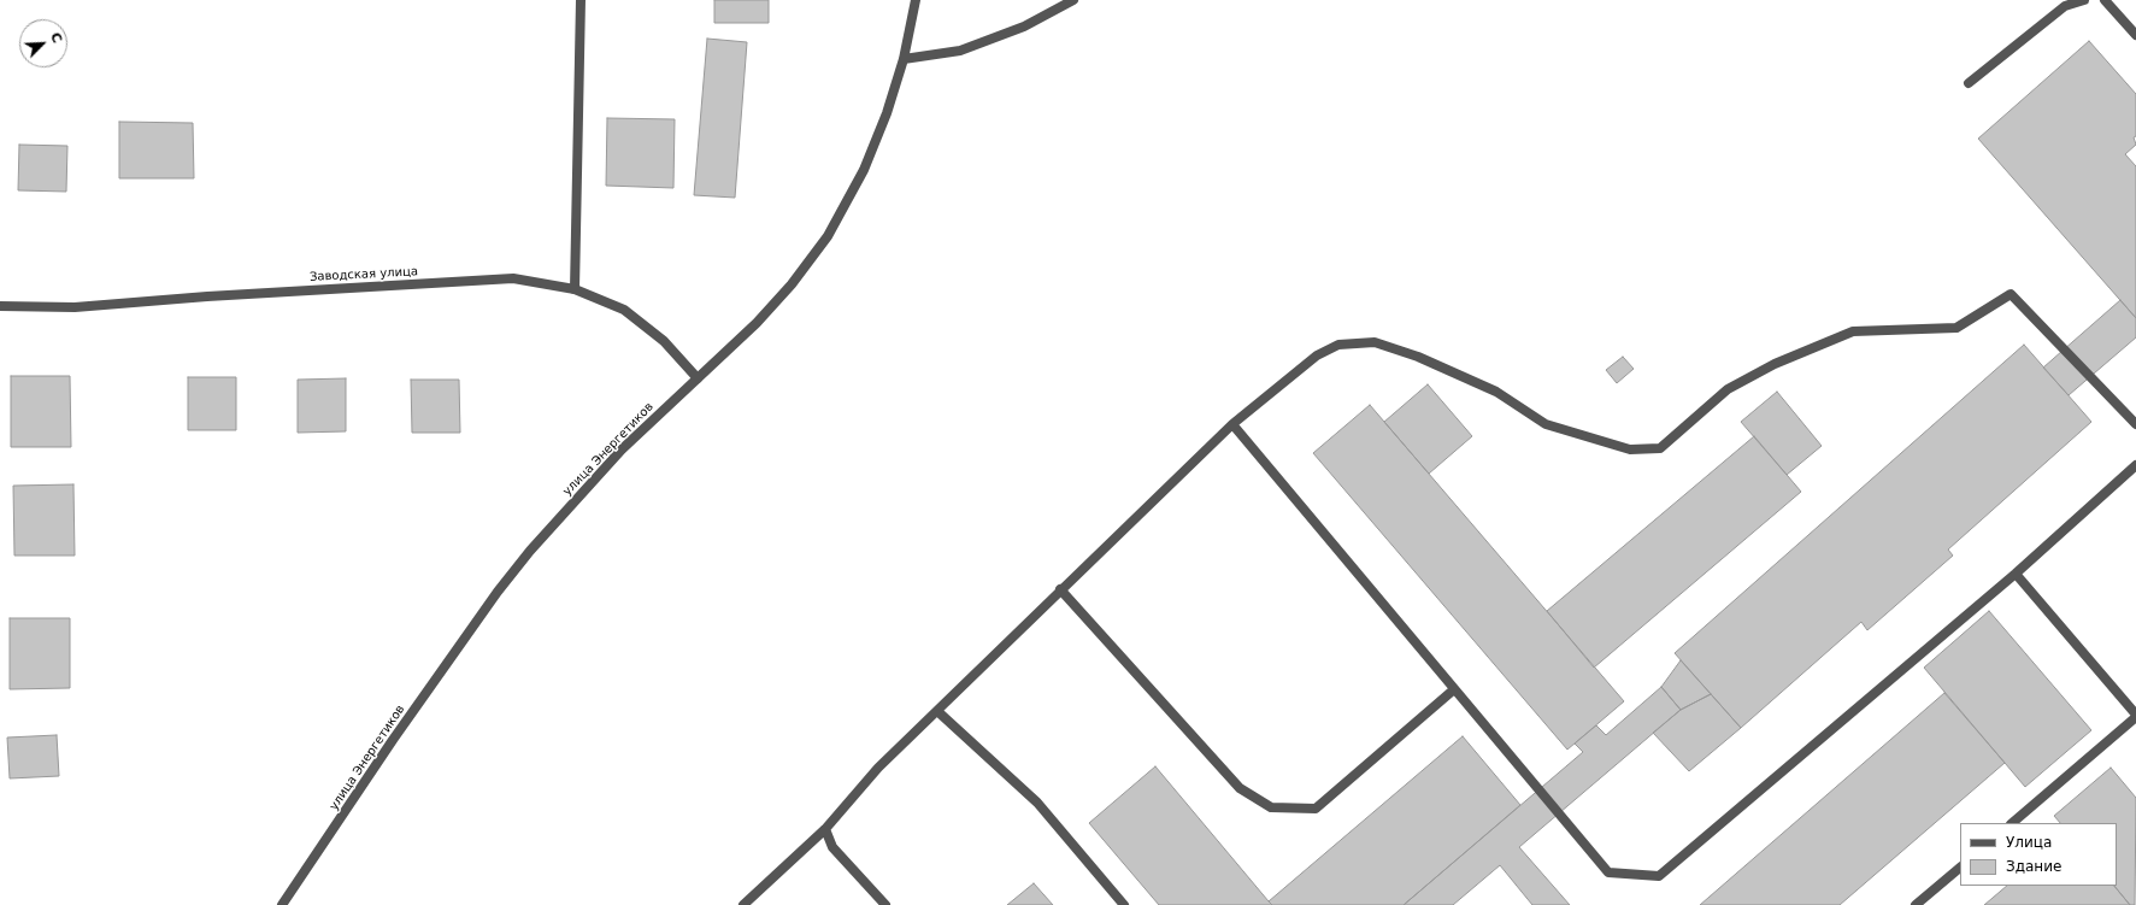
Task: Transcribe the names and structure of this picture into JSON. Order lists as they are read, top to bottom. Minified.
{"streets":{"street":["Заводская улица","улица Энергетиков"]},"crossings":[["Заводская улица","улица Энергетиков"]],"legend":["Улица","Здание"],"north":"top right"}
